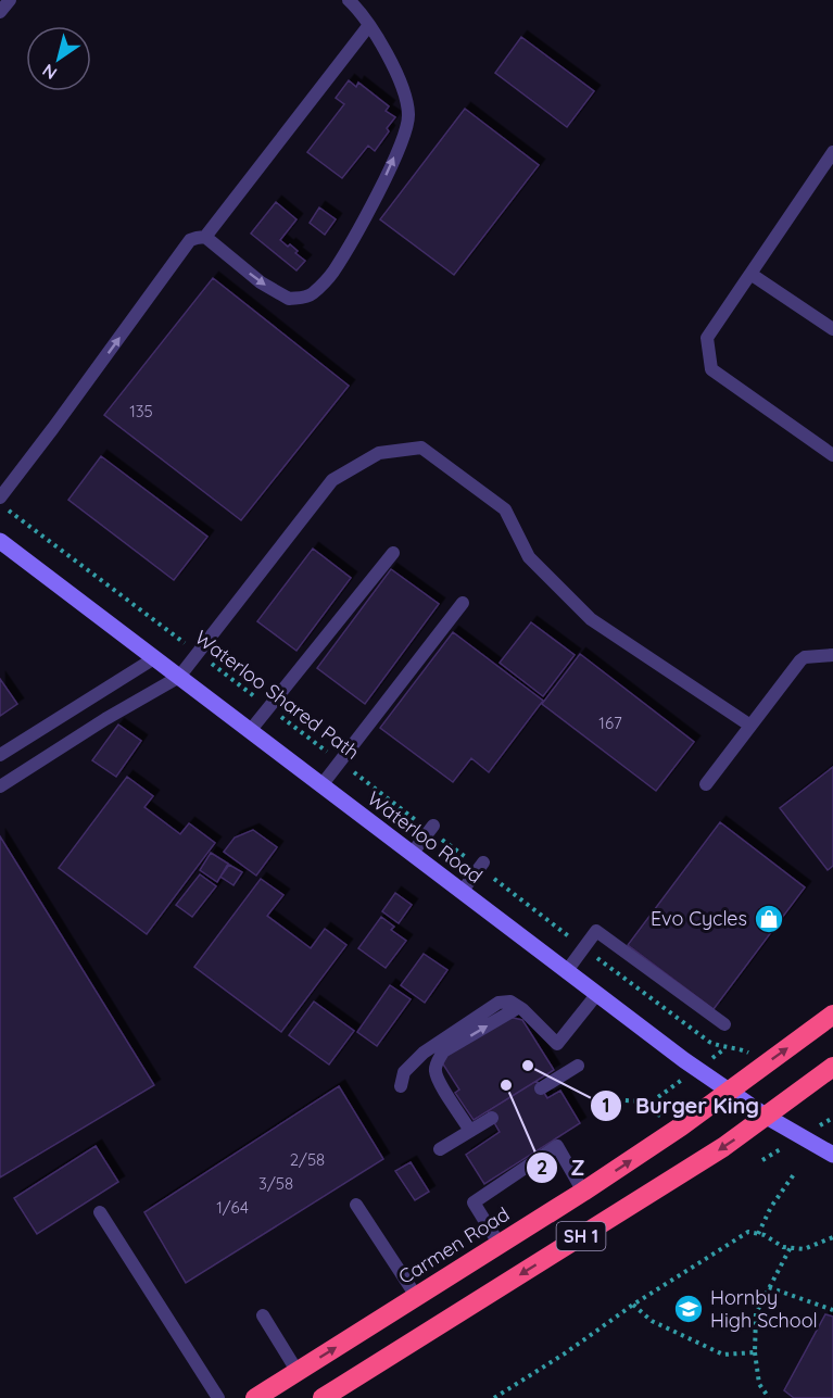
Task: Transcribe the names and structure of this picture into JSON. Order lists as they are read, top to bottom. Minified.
{"streets":{"highway":["SH 1","Carmen Road"],"street":["Waterloo Road"],"path":["Waterloo Shared Path"]},"crossings":[["Waterloo Road","SH 1"],["Waterloo Road","Carmen Road"]],"places":{"shop":["Evo Cycles"],"other":["Burger King","Z"],"school or university":["Hornby High School"]},"house_numbers":["135","167","2/58","3/58","1/64"],"north":"bottom left"}
